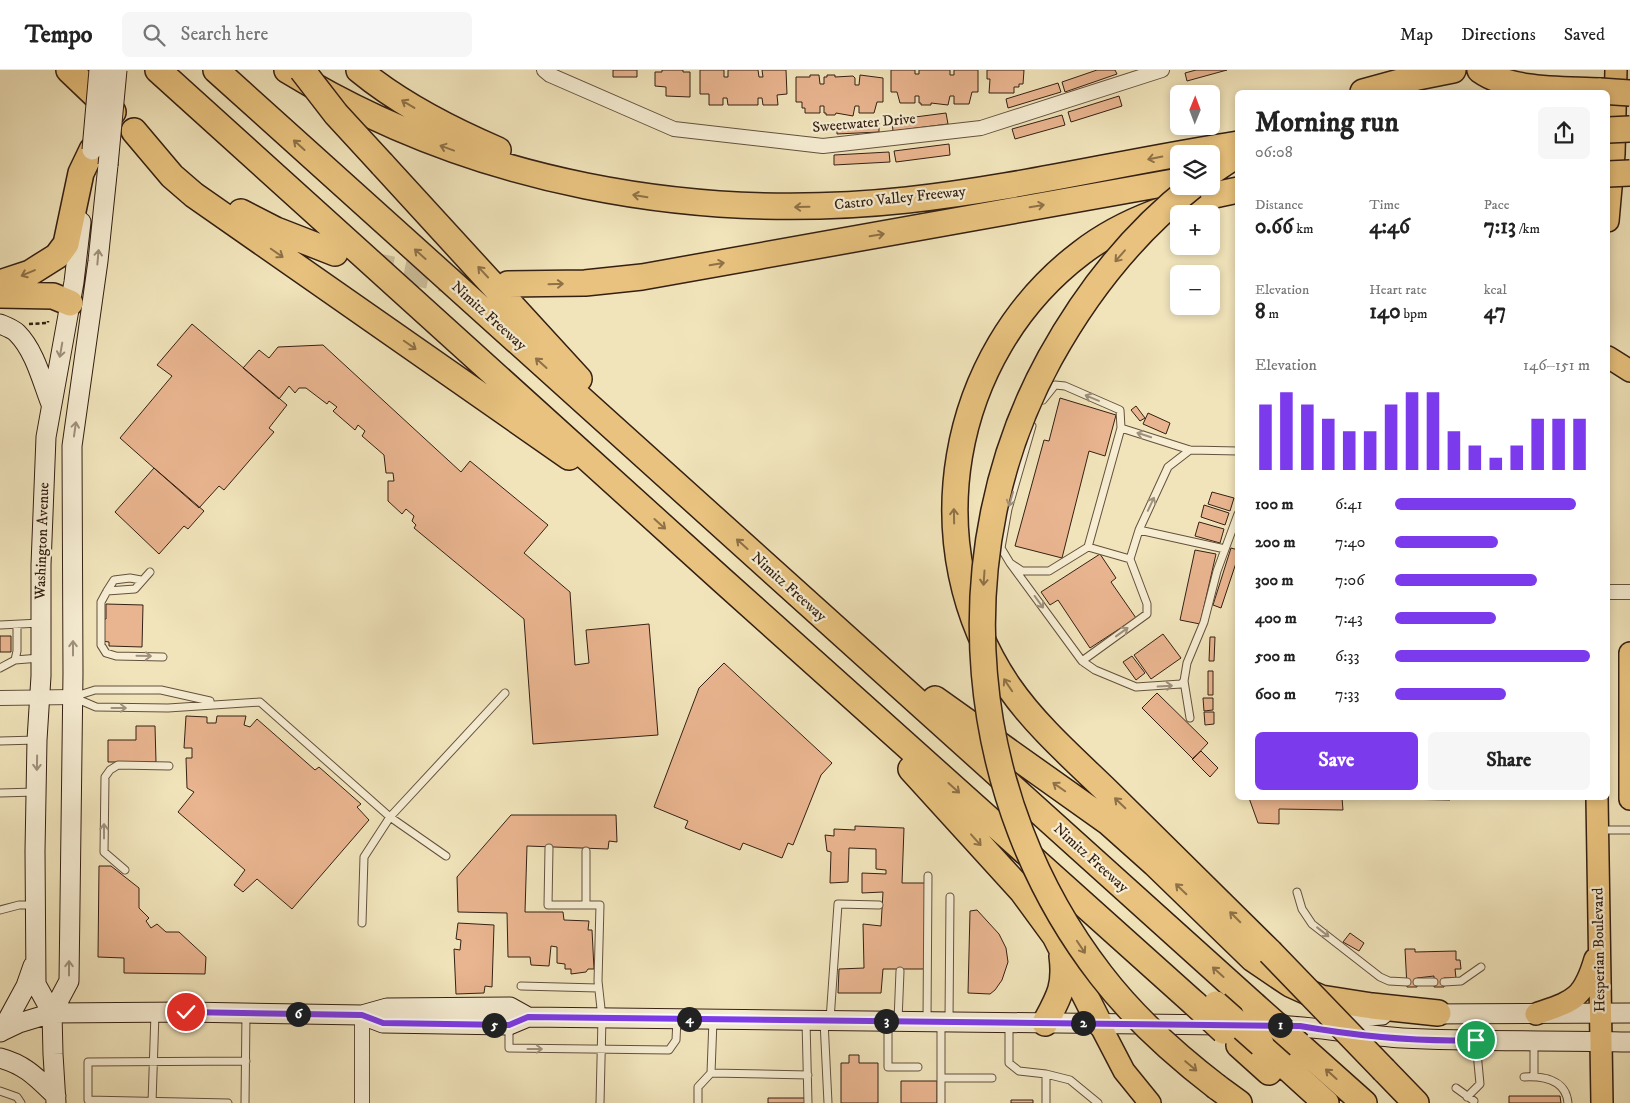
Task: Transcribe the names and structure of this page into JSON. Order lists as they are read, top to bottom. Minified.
{"streets":{"highway":["Castro Valley Freeway","Nimitz Freeway"],"main road":["Washington Avenue","Hesperian Boulevard"],"street":["Sweetwater Drive"]},"north":"top","page":{"header":"Tempo","search":"Search here","nav":["Map","Directions","Saved"],"map_buttons":["+","−"],"heading":["Morning run","06:08"],"stats":[["Distance","0.66 km"],["Time","4:46"],["Pace","7:13 /km"],["Elevation","8 m"],["Heart rate","140 bpm"],["kcal","47"]],"chart":["Elevation","146–151 m"],"list":[{"name":"100 m","note":"6:41"},{"name":"200 m","note":"7:40"},{"name":"300 m","note":"7:06"},{"name":"400 m","note":"7:43"},{"name":"500 m","note":"6:33"},{"name":"600 m","note":"7:33"}],"buttons":["Save","Share"],"pins":["6","4","3","2","1","5"]}}
